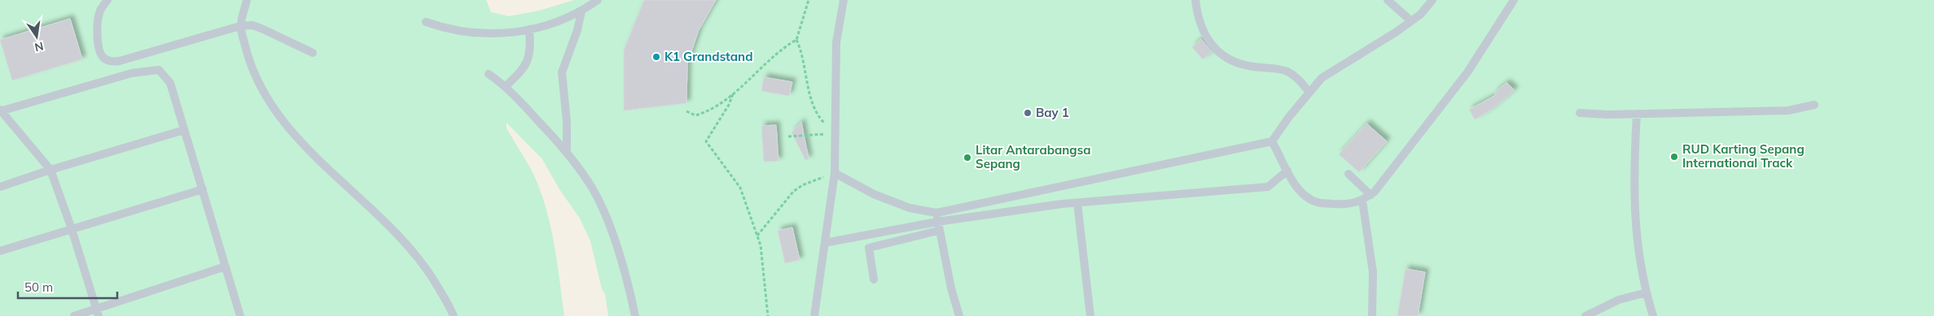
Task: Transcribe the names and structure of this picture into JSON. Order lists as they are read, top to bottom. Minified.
{"places":["K1 Grandstand","Bay 1","RUD Karting Sepang International Track","Litar Antarabangsa Sepang"],"scale_bar":"50 m","north":"bottom"}
